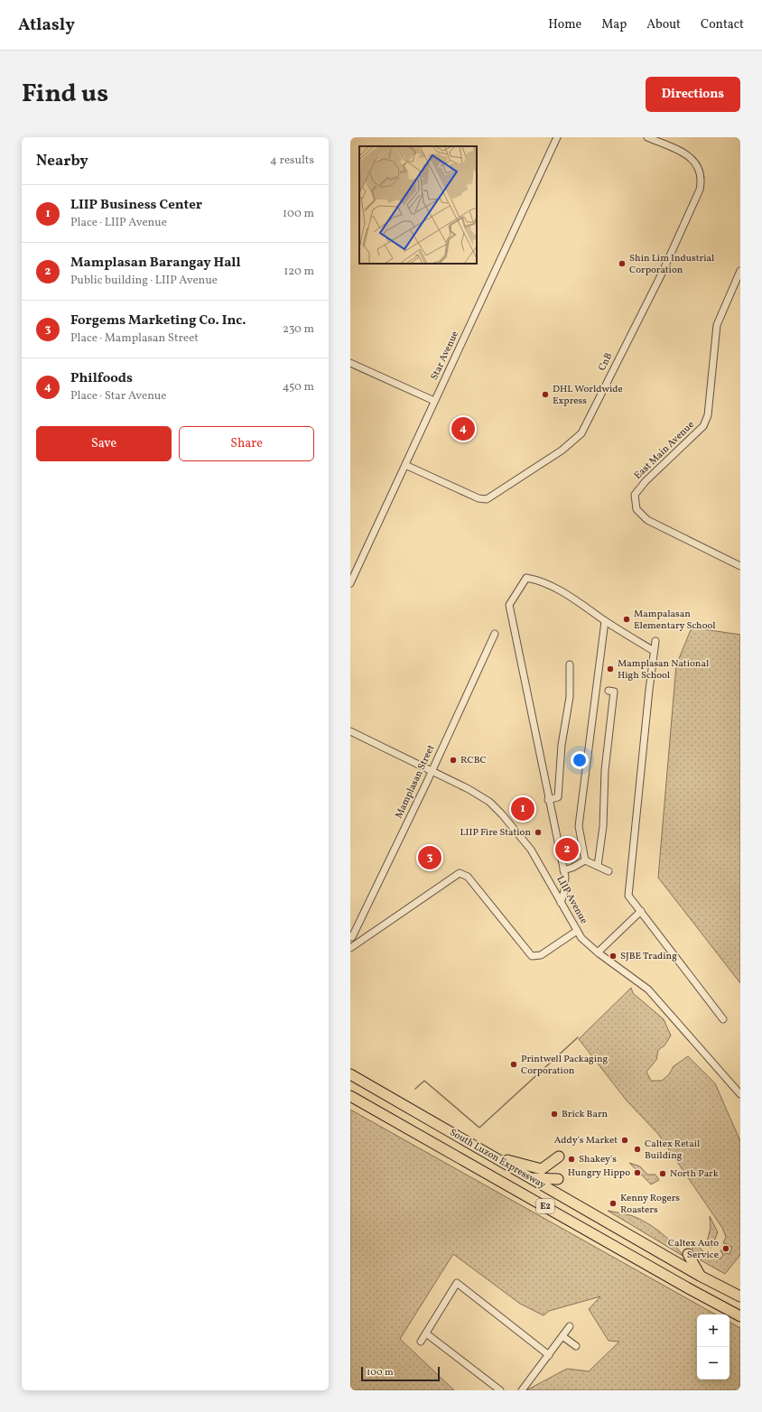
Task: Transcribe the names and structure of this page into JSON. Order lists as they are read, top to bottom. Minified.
{"streets":{"highway":["South Luzon Expressway","E2"],"street":["Star Avenue","CnB","East Main Avenue","Mamplasan Street","LIIP Avenue"]},"crossings":[["Star Avenue","CnB"],["Mamplasan Street","LIIP Avenue"]],"places":["Shin Lim Industrial Corporation","DHL Worldwide Express","Mampalasan Elementary School","Mamplasan National High School","RCBC","LIIP Fire Station","SJBE Trading","Printwell Packaging Corporation","Brick Barn","Addy's Market","Caltex Retail Building","Shakey's","Hungry Hippo","North Park","Kenny Rogers Roasters","Caltex Auto Service"],"scale_bar":"100 m","page":{"header":"Atlasly","nav":["Home","Map","About","Contact"],"title":"Find us","buttons":["Directions",["Save","Share"]],"heading":["Nearby","4 results"],"list":[{"mark":"1","name":"LIIP Business Center","note":"Place · LIIP Avenue","value":"100 m"},{"mark":"2","name":"Mamplasan Barangay Hall","note":"Public building · LIIP Avenue","value":"120 m"},{"mark":"3","name":"Forgems Marketing Co. Inc.","note":"Place · Mamplasan Street","value":"230 m"},{"mark":"4","name":"Philfoods","note":"Place · Star Avenue","value":"450 m"}],"pins":["4","1","2","3"],"map_buttons":["+","−"],"scale":"100 m"}}
